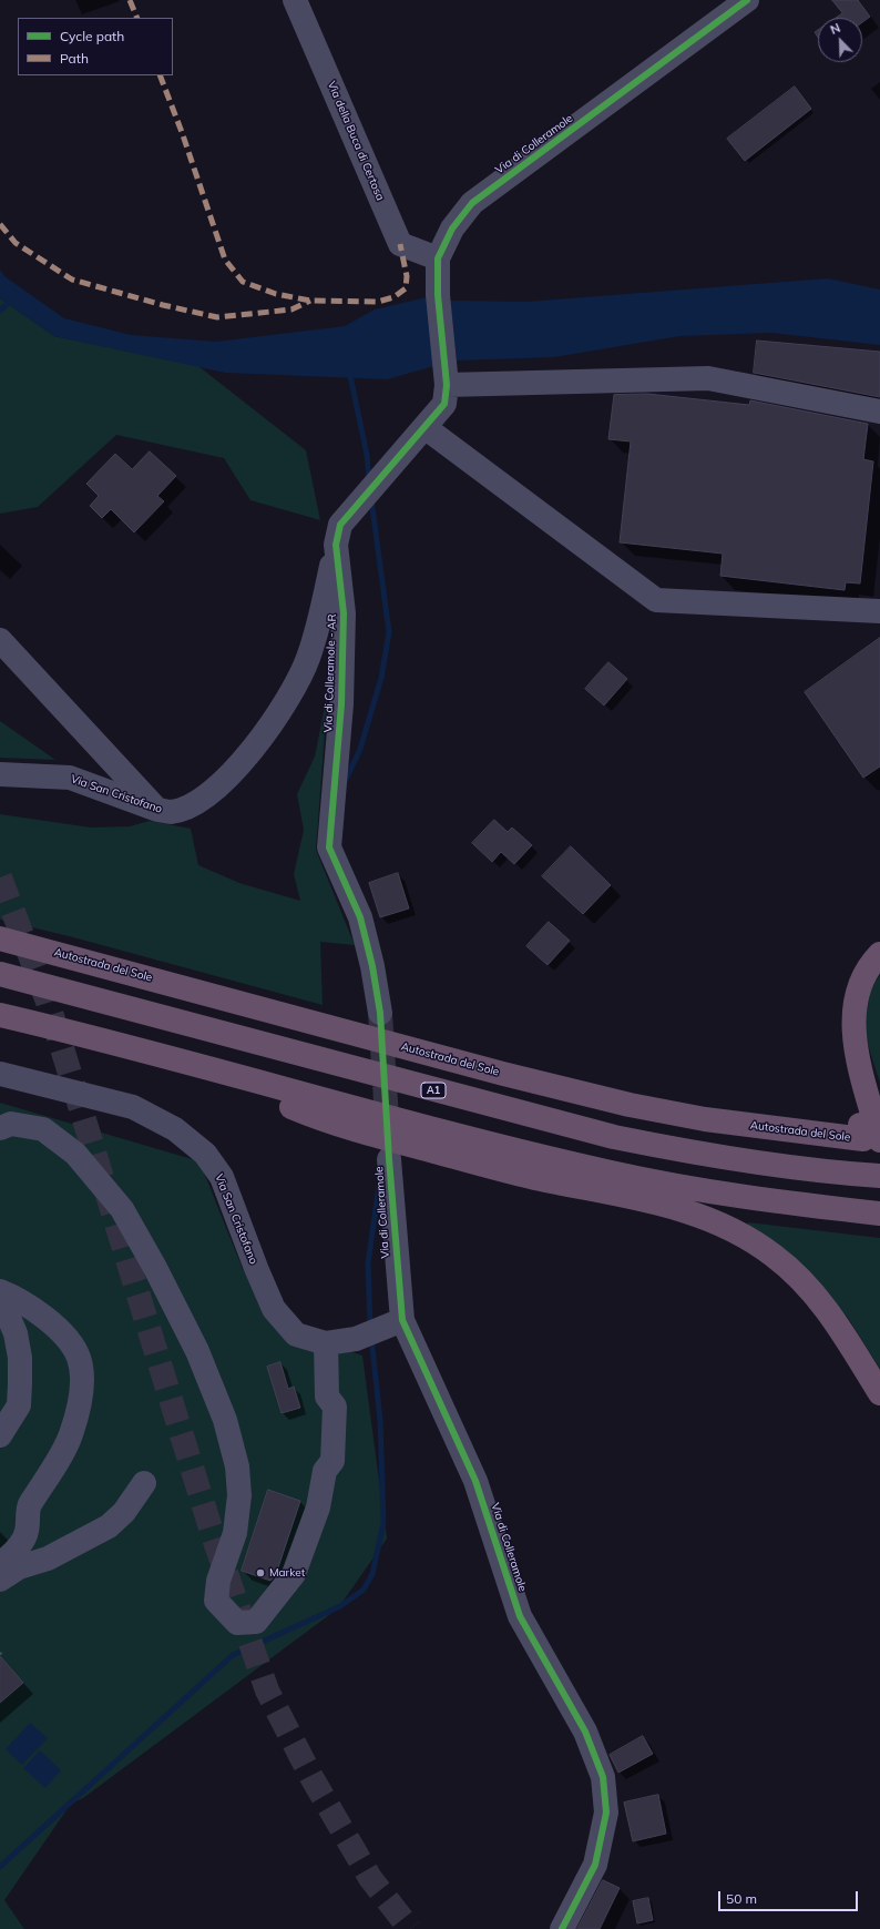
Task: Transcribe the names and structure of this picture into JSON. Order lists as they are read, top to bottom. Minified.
{"streets":{"highway":["Autostrada del Sole","A1"],"street":["Via della Buca di Certosa","Via di Colleramole","Via di Colleramole - AR","Via San Cristofano"]},"crossings":[["Via della Buca di Certosa","Via di Colleramole"],["Via di Colleramole","Via di Colleramole - AR"],["Via di Colleramole","Via San Cristofano"],["Via di Colleramole - AR","Via San Cristofano"]],"places":["Market"],"legend":["Cycle path","Path"],"scale_bar":"50 m","north":"top left"}
